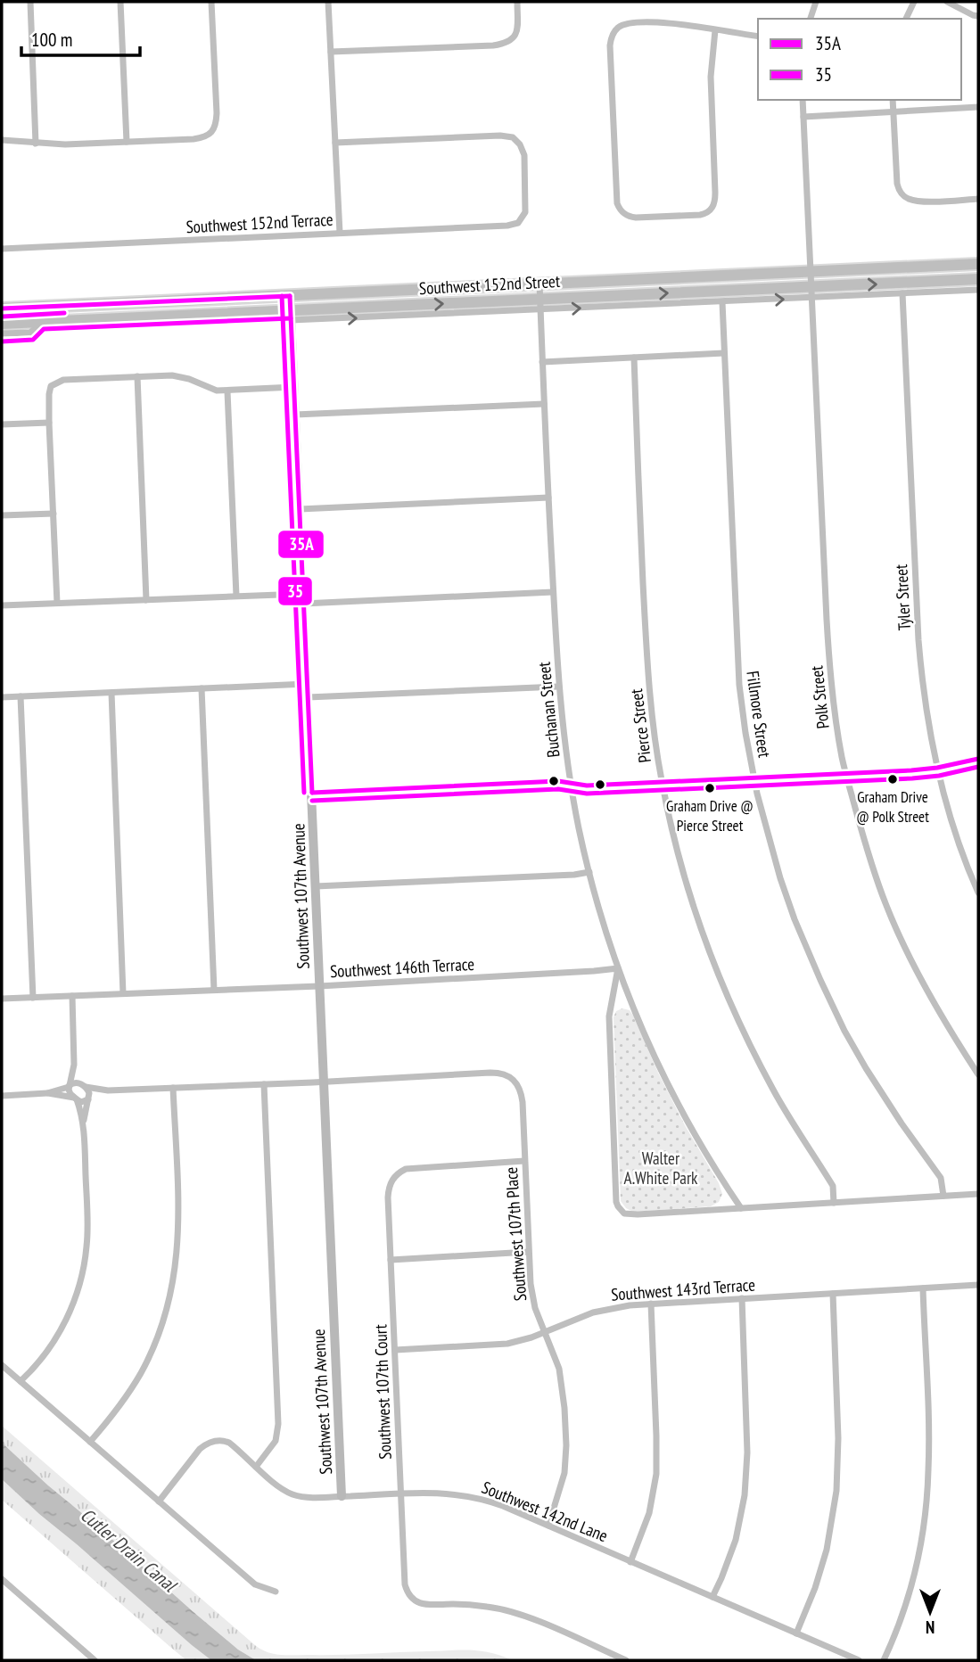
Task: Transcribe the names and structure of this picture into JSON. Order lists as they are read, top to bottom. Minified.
{"streets":{"main road":["Southwest 152nd Street"],"street":["Southwest 152nd Terrace","Tyler Street","Polk Street","Buchanan Street","Fillmore Street","Pierce Street","Southwest 107th Avenue","Southwest 146th Terrace","Southwest 107th Place","Southwest 143rd Terrace","Southwest 107th Court","Southwest 142nd Lane"]},"crossings":[["Southwest 152nd Street","Polk Street"],["Southwest 152nd Street","Buchanan Street"],["Southwest 152nd Street","Southwest 107th Avenue"],["Buchanan Street","Southwest 146th Terrace"],["Southwest 107th Avenue","Southwest 146th Terrace"],["Southwest 107th Avenue","Southwest 107th Place"],["Southwest 107th Avenue","Southwest 142nd Lane"],["Southwest 107th Place","Southwest 143rd Terrace"],["Southwest 107th Place","Southwest 107th Court"],["Southwest 107th Place","Southwest 142nd Lane"],["Southwest 143rd Terrace","Southwest 107th Court"],["Southwest 107th Court","Southwest 142nd Lane"]],"water":["Cutler Drain Canal"],"parks":["Walter A.White Park"],"places":["Graham Drive @ Polk Street","Graham Drive @ Pierce Street"],"lines":["transit line 35A","transit line 35"],"legend":["35A","35"],"scale_bar":"100 m","north":"bottom"}
